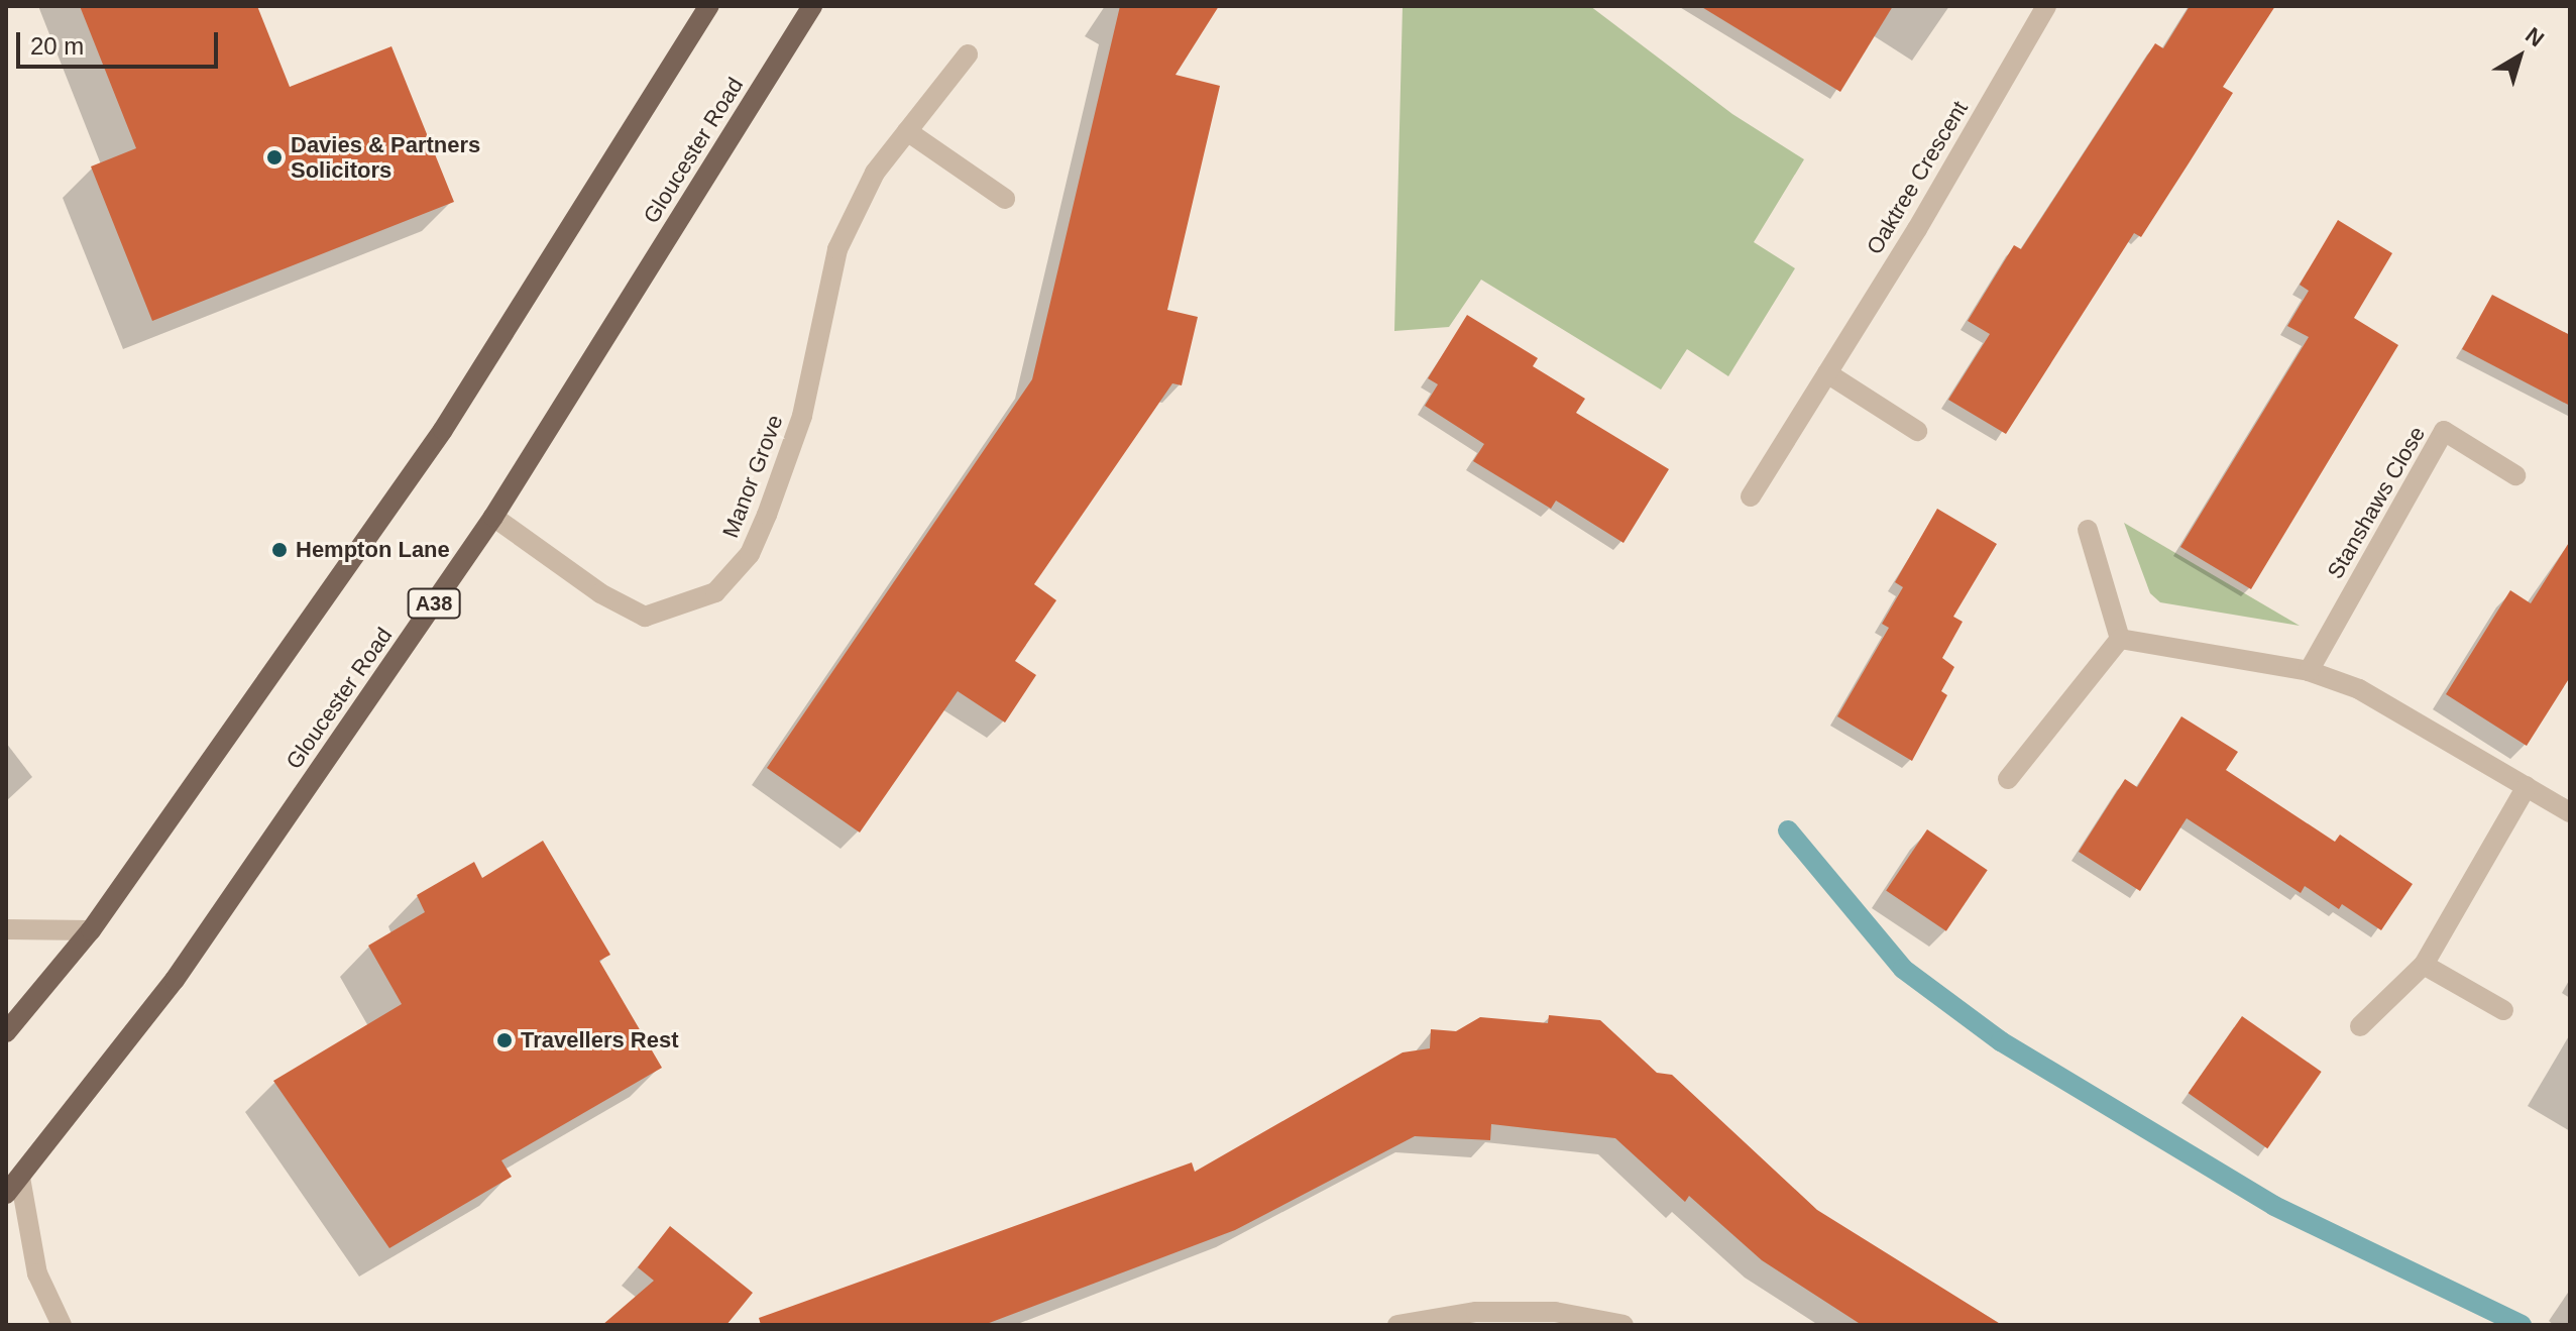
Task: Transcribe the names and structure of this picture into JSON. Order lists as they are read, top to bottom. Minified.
{"streets":{"main road":["Gloucester Road","A38"],"street":["Oaktree Crescent","Manor Grove","Stanshaws Close"]},"crossings":[["Gloucester Road","Manor Grove"]],"places":["Davies & Partners Solicitors","Hempton Lane","Travellers Rest"],"scale_bar":"20 m","north":"top right"}
